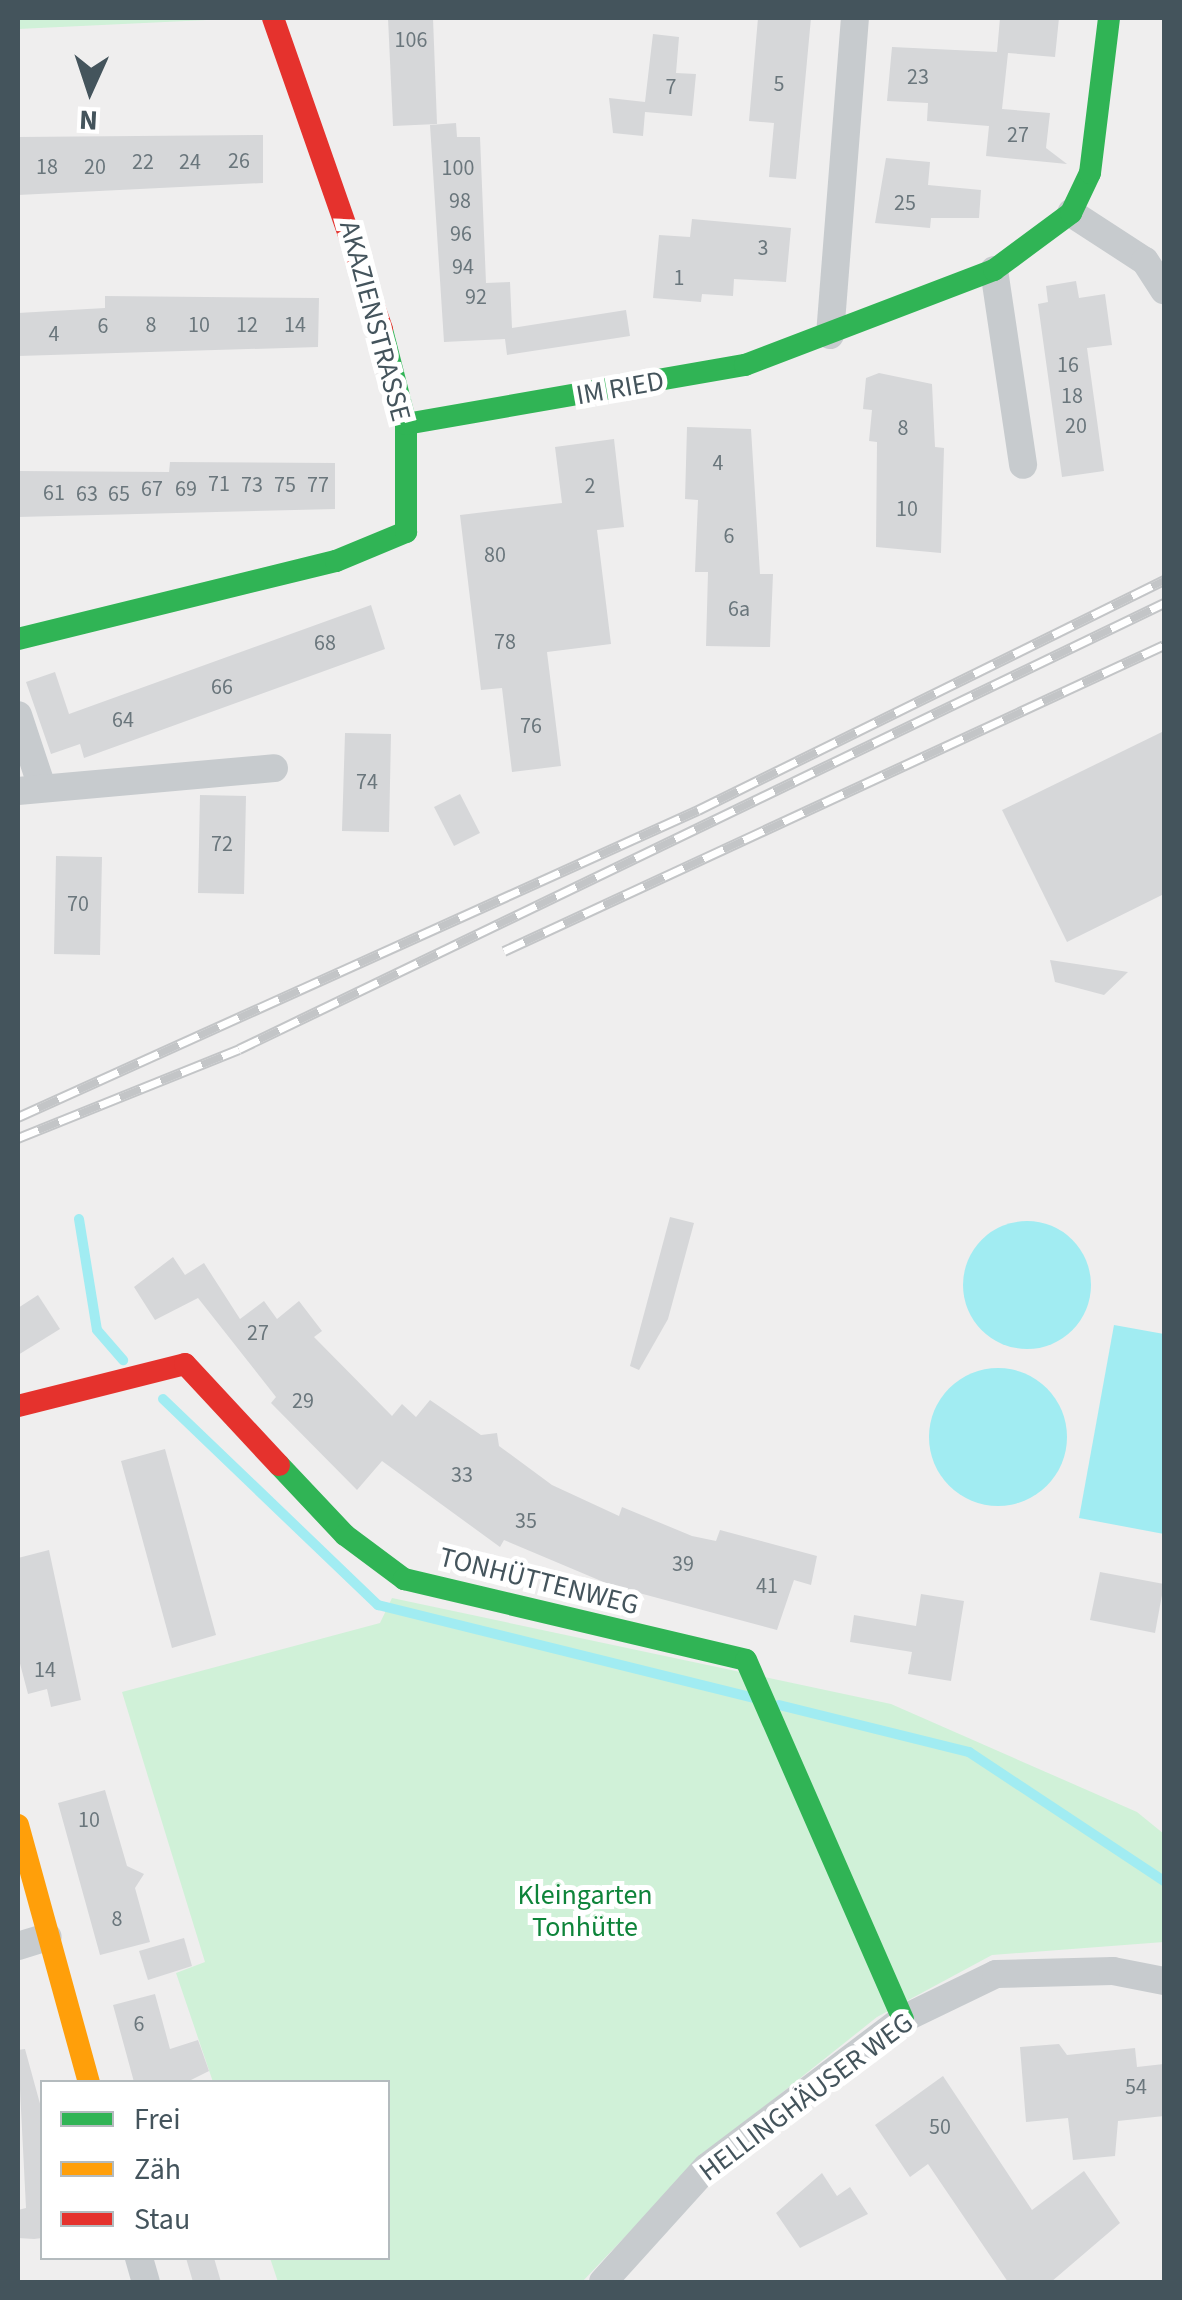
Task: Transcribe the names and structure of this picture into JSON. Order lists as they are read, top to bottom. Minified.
{"streets":{"street":["AKAZIENSTRASSE","IM RIED","TONHÜTTENWEG","HELLINGHÄUSER WEG"]},"crossings":[["AKAZIENSTRASSE","IM RIED"],["TONHÜTTENWEG","HELLINGHÄUSER WEG"]],"parks":["Kleingarten Tonhütte"],"house_numbers":["106","23","5","7","27","26","22","24","18","20","100","98","25","96","3","94","1","92","8","10","12","14","6","4","16","18","20","8","4","71","73","75","77","2","67","69","61","63","65","10","6","80","6a","78","68","66","64","76","74","72","70","27","29","33","35","39","41","14","10","8","6","54","50"],"legend":["Frei","Zäh","Stau"],"north":"bottom"}
